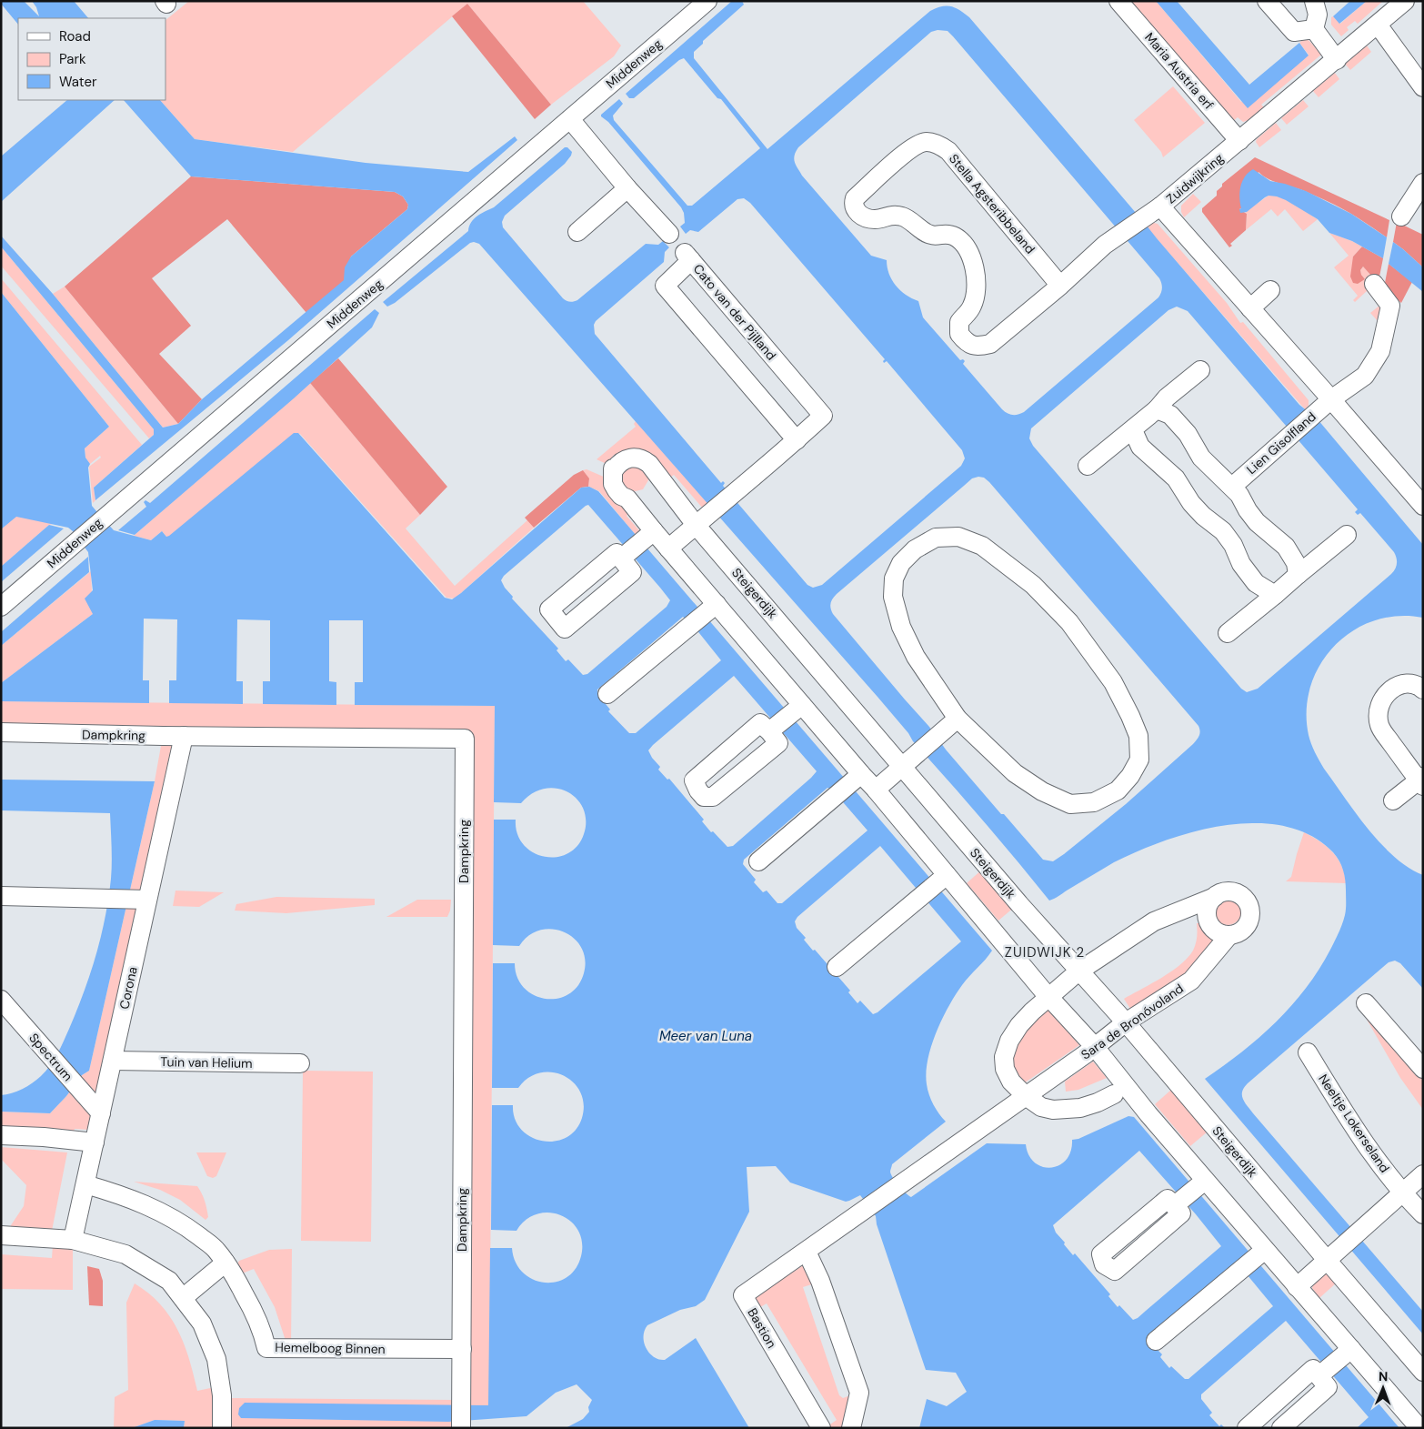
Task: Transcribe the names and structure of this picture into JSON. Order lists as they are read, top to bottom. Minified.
{"streets":{"street":["Middenweg","Maria Austria erf","Zuidwijkring","Stella Agsteribbeland","Cato van der Pijlland","Lien Gisolfland","Steigerdijk","Dampkring","Corona","Sara de Bronóvoland","Spectrum","Tuin van Helium","Neeltje Lokerseland","Bastion","Hemelboog Binnen"]},"crossings":[["Maria Austria erf","Zuidwijkring"],["Zuidwijkring","Stella Agsteribbeland"],["Zuidwijkring","Lien Gisolfland"],["Cato van der Pijlland","Steigerdijk"],["Steigerdijk","Sara de Bronóvoland"],["Dampkring","Corona"],["Dampkring","Hemelboog Binnen"],["Corona","Spectrum"],["Corona","Tuin van Helium"],["Corona","Hemelboog Binnen"],["Sara de Bronóvoland","Bastion"]],"districts":["ZUIDWIJK 2"],"water":["Meer van Luna"],"legend":["Road","Park","Water"],"north":"top"}
